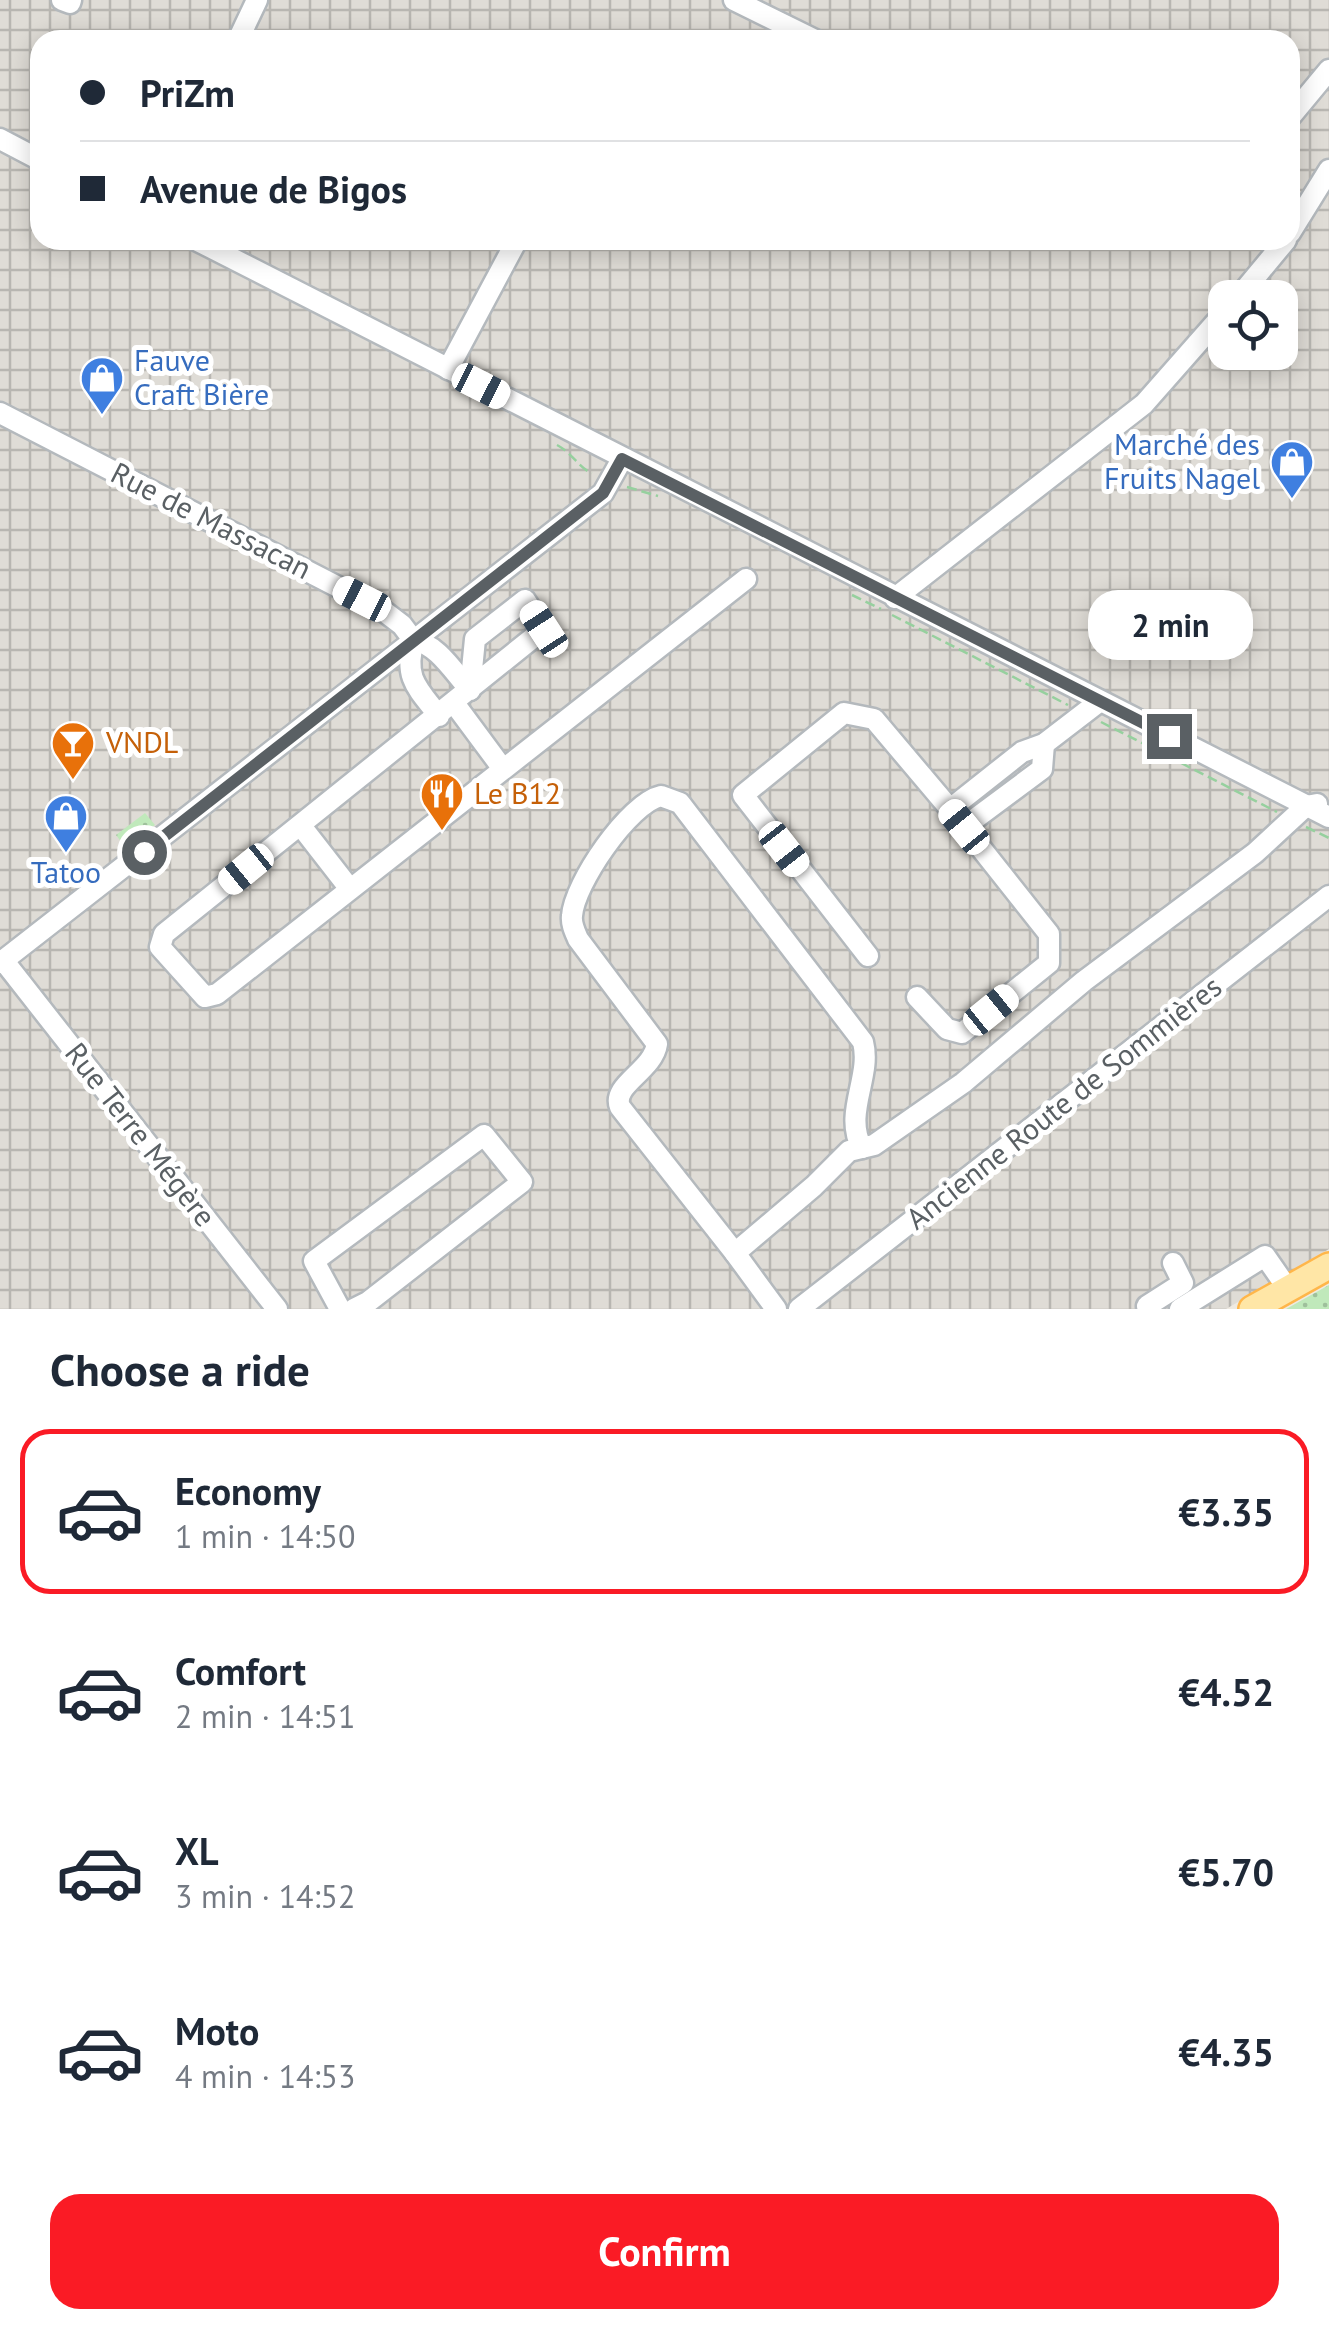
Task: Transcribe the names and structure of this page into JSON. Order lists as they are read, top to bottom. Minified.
{"streets":{"street":["Rue de Massacan","Ancienne Route de Sommières","Rue Terre Mégère"]},"places":{"shop":["Fauve Craft Bière","Marché des Fruits Nagel","Tatoo"],"bar":["VNDL"],"restaurant":["Le B12"]},"page":{"banner":["PriZm","Avenue de Bigos"],"bubble":"2 min","heading":"Choose a ride","list":[{"name":"Economy","note":"1 min · 14:50","value":"€3.35"},{"name":"Comfort","note":"2 min · 14:51","value":"€4.52"},{"name":"XL","note":"3 min · 14:52","value":"€5.70"},{"name":"Moto","note":"4 min · 14:53","value":"€4.35"}],"buttons":"Confirm"}}
